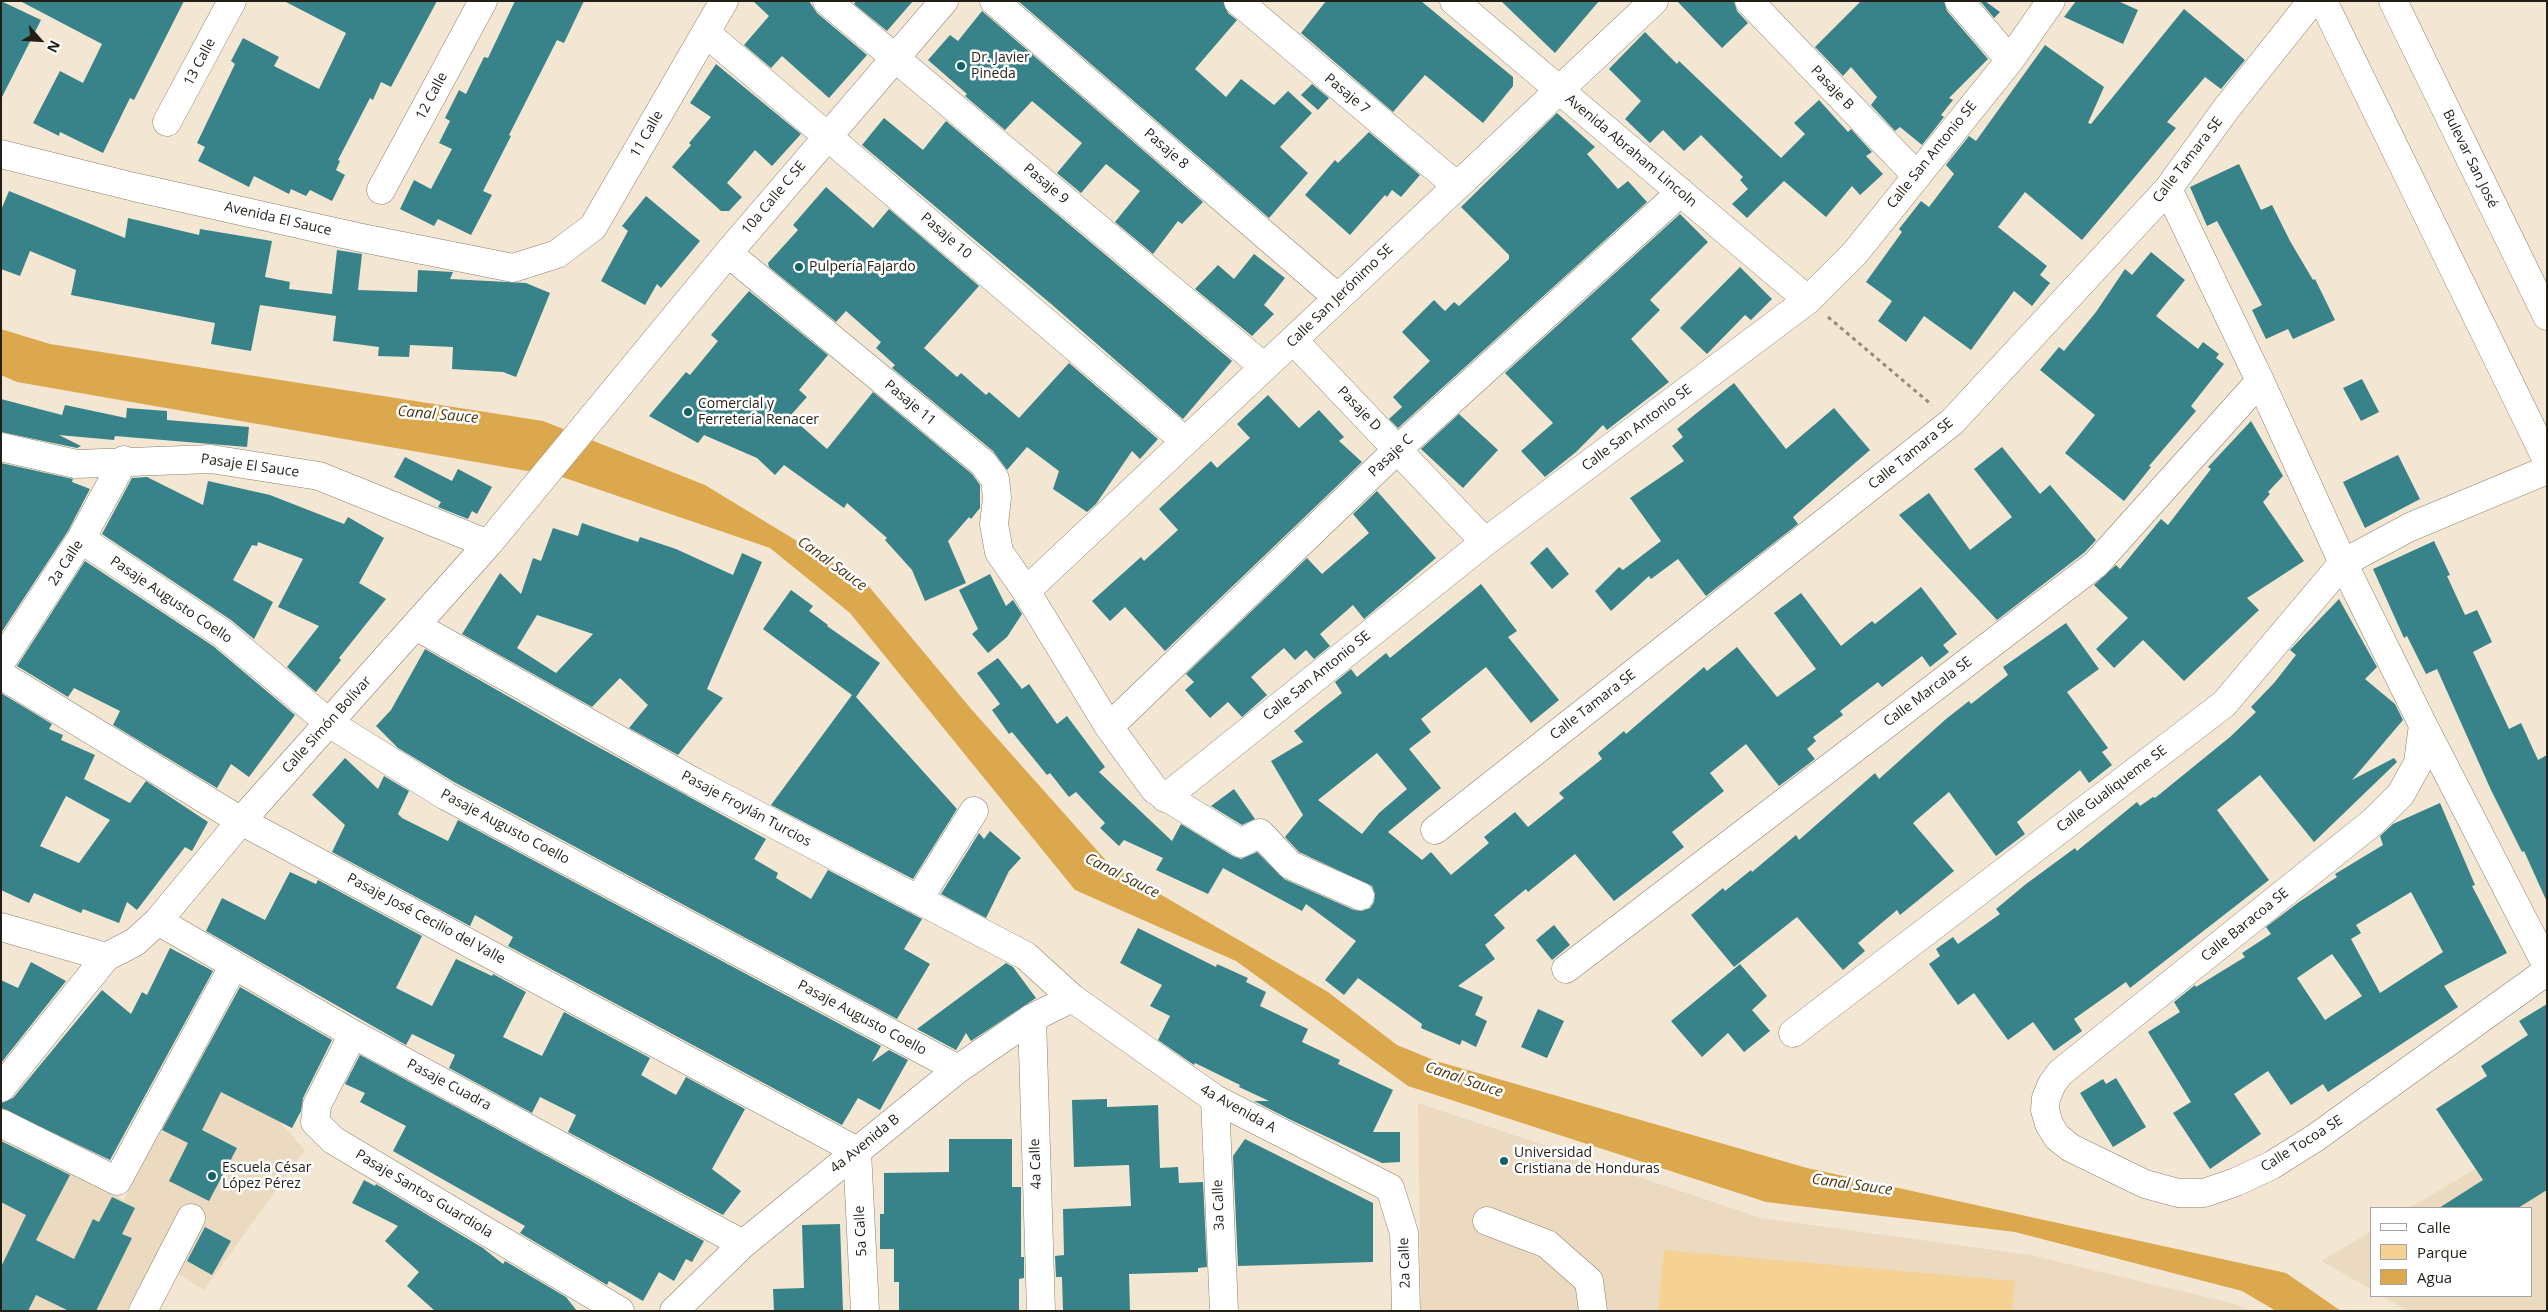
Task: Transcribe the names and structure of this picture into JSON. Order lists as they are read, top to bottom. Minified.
{"streets":{"street":["13 Calle","Pasaje B","Pasaje 7","12 Calle","11 Calle","Pasaje 8","Avenida Abraham Lincoln","Calle San Antonio SE","Bulevar San José","Calle Tamara SE","Pasaje 9","10a Calle C SE","Avenida El Sauce","Pasaje 10","Calle San Jerónimo SE","Pasaje 11","Pasaje D","Pasaje C","Pasaje El Sauce","2a Calle","Pasaje Augusto Coello","Calle Marcala SE","Calle Simón Bolívar","Calle Gualiqueme SE","Pasaje Froylán Turcios","Pasaje José Cecilio del Valle","Calle Baracoa SE","Pasaje Cuadra","4a Avenida A","4a Avenida B","Calle Tocoa SE","4a Calle","Pasaje Santos Guardiola","3a Calle","5a Calle"]},"crossings":[["Pasaje B","Calle San Antonio SE"],["Pasaje 7","Calle San Jerónimo SE"],["11 Calle","Avenida El Sauce"],["11 Calle","Pasaje 10"],["Pasaje 8","Calle San Jerónimo SE"],["Avenida Abraham Lincoln","Calle San Antonio SE"],["Avenida Abraham Lincoln","Calle San Jerónimo SE"],["Avenida Abraham Lincoln","Pasaje C"],["Calle San Antonio SE","Pasaje 11"],["Calle San Antonio SE","Pasaje D"],["Pasaje 9","10a Calle C SE"],["Pasaje 9","Calle San Jerónimo SE"],["10a Calle C SE","Pasaje 10"],["10a Calle C SE","Pasaje 11"],["10a Calle C SE","Calle Simón Bolívar"],["Pasaje 10","Calle San Jerónimo SE"],["Calle San Jerónimo SE","Pasaje 11"],["Calle San Jerónimo SE","Pasaje D"],["Pasaje 11","Pasaje C"],["Pasaje D","Pasaje C"],["Pasaje El Sauce","2a Calle"],["Pasaje El Sauce","Calle Simón Bolívar"],["2a Calle","Pasaje Augusto Coello"],["2a Calle","4a Avenida A"],["Pasaje Augusto Coello","Calle Simón Bolívar"],["Pasaje Augusto Coello","4a Avenida B"],["Calle Simón Bolívar","Pasaje Froylán Turcios"],["Calle Simón Bolívar","Pasaje José Cecilio del Valle"],["Calle Simón Bolívar","Pasaje Cuadra"],["Pasaje Froylán Turcios","4a Avenida A"],["Pasaje Froylán Turcios","4a Avenida B"],["Pasaje José Cecilio del Valle","4a Avenida B"],["Pasaje José Cecilio del Valle","5a Calle"],["Calle Baracoa SE","Calle Tocoa SE"],["Pasaje Cuadra","4a Avenida B"],["Pasaje Cuadra","Pasaje Santos Guardiola"],["4a Avenida A","4a Avenida B"],["4a Avenida A","3a Calle"],["4a Avenida B","4a Calle"],["4a Avenida B","5a Calle"]],"water":["Canal Sauce"],"places":["Dr. Javier Pineda","Pulpería Fajardo","Comercial y Ferretería Renacer","Universidad Cristiana de Honduras","Escuela César López Pérez"],"legend":["Calle","Parque","Agua"],"north":"bottom right"}
